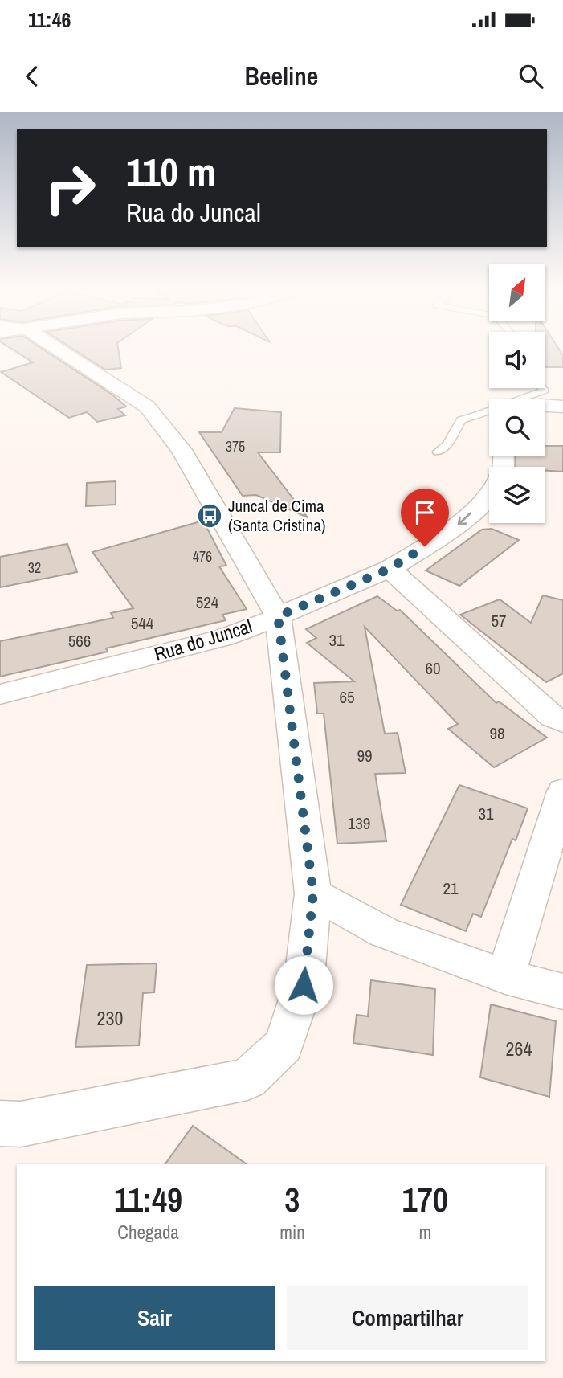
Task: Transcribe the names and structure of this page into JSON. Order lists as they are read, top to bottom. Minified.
{"streets":{"street":["Rua do Juncal"]},"places":{"bus stop":["Juncal de Cima (Santa Cristina)"]},"house_numbers":["375","476","32","524","57","544","31","566","60","65","98","99","31","139","21","230","264"],"north":"top right","page":{"status":"11:46","header":"Beeline","turn":["110 m","Rua do Juncal"],"eta":["11:49","Chegada","3","min","170","m"],"buttons":["Sair","Compartilhar"]}}
